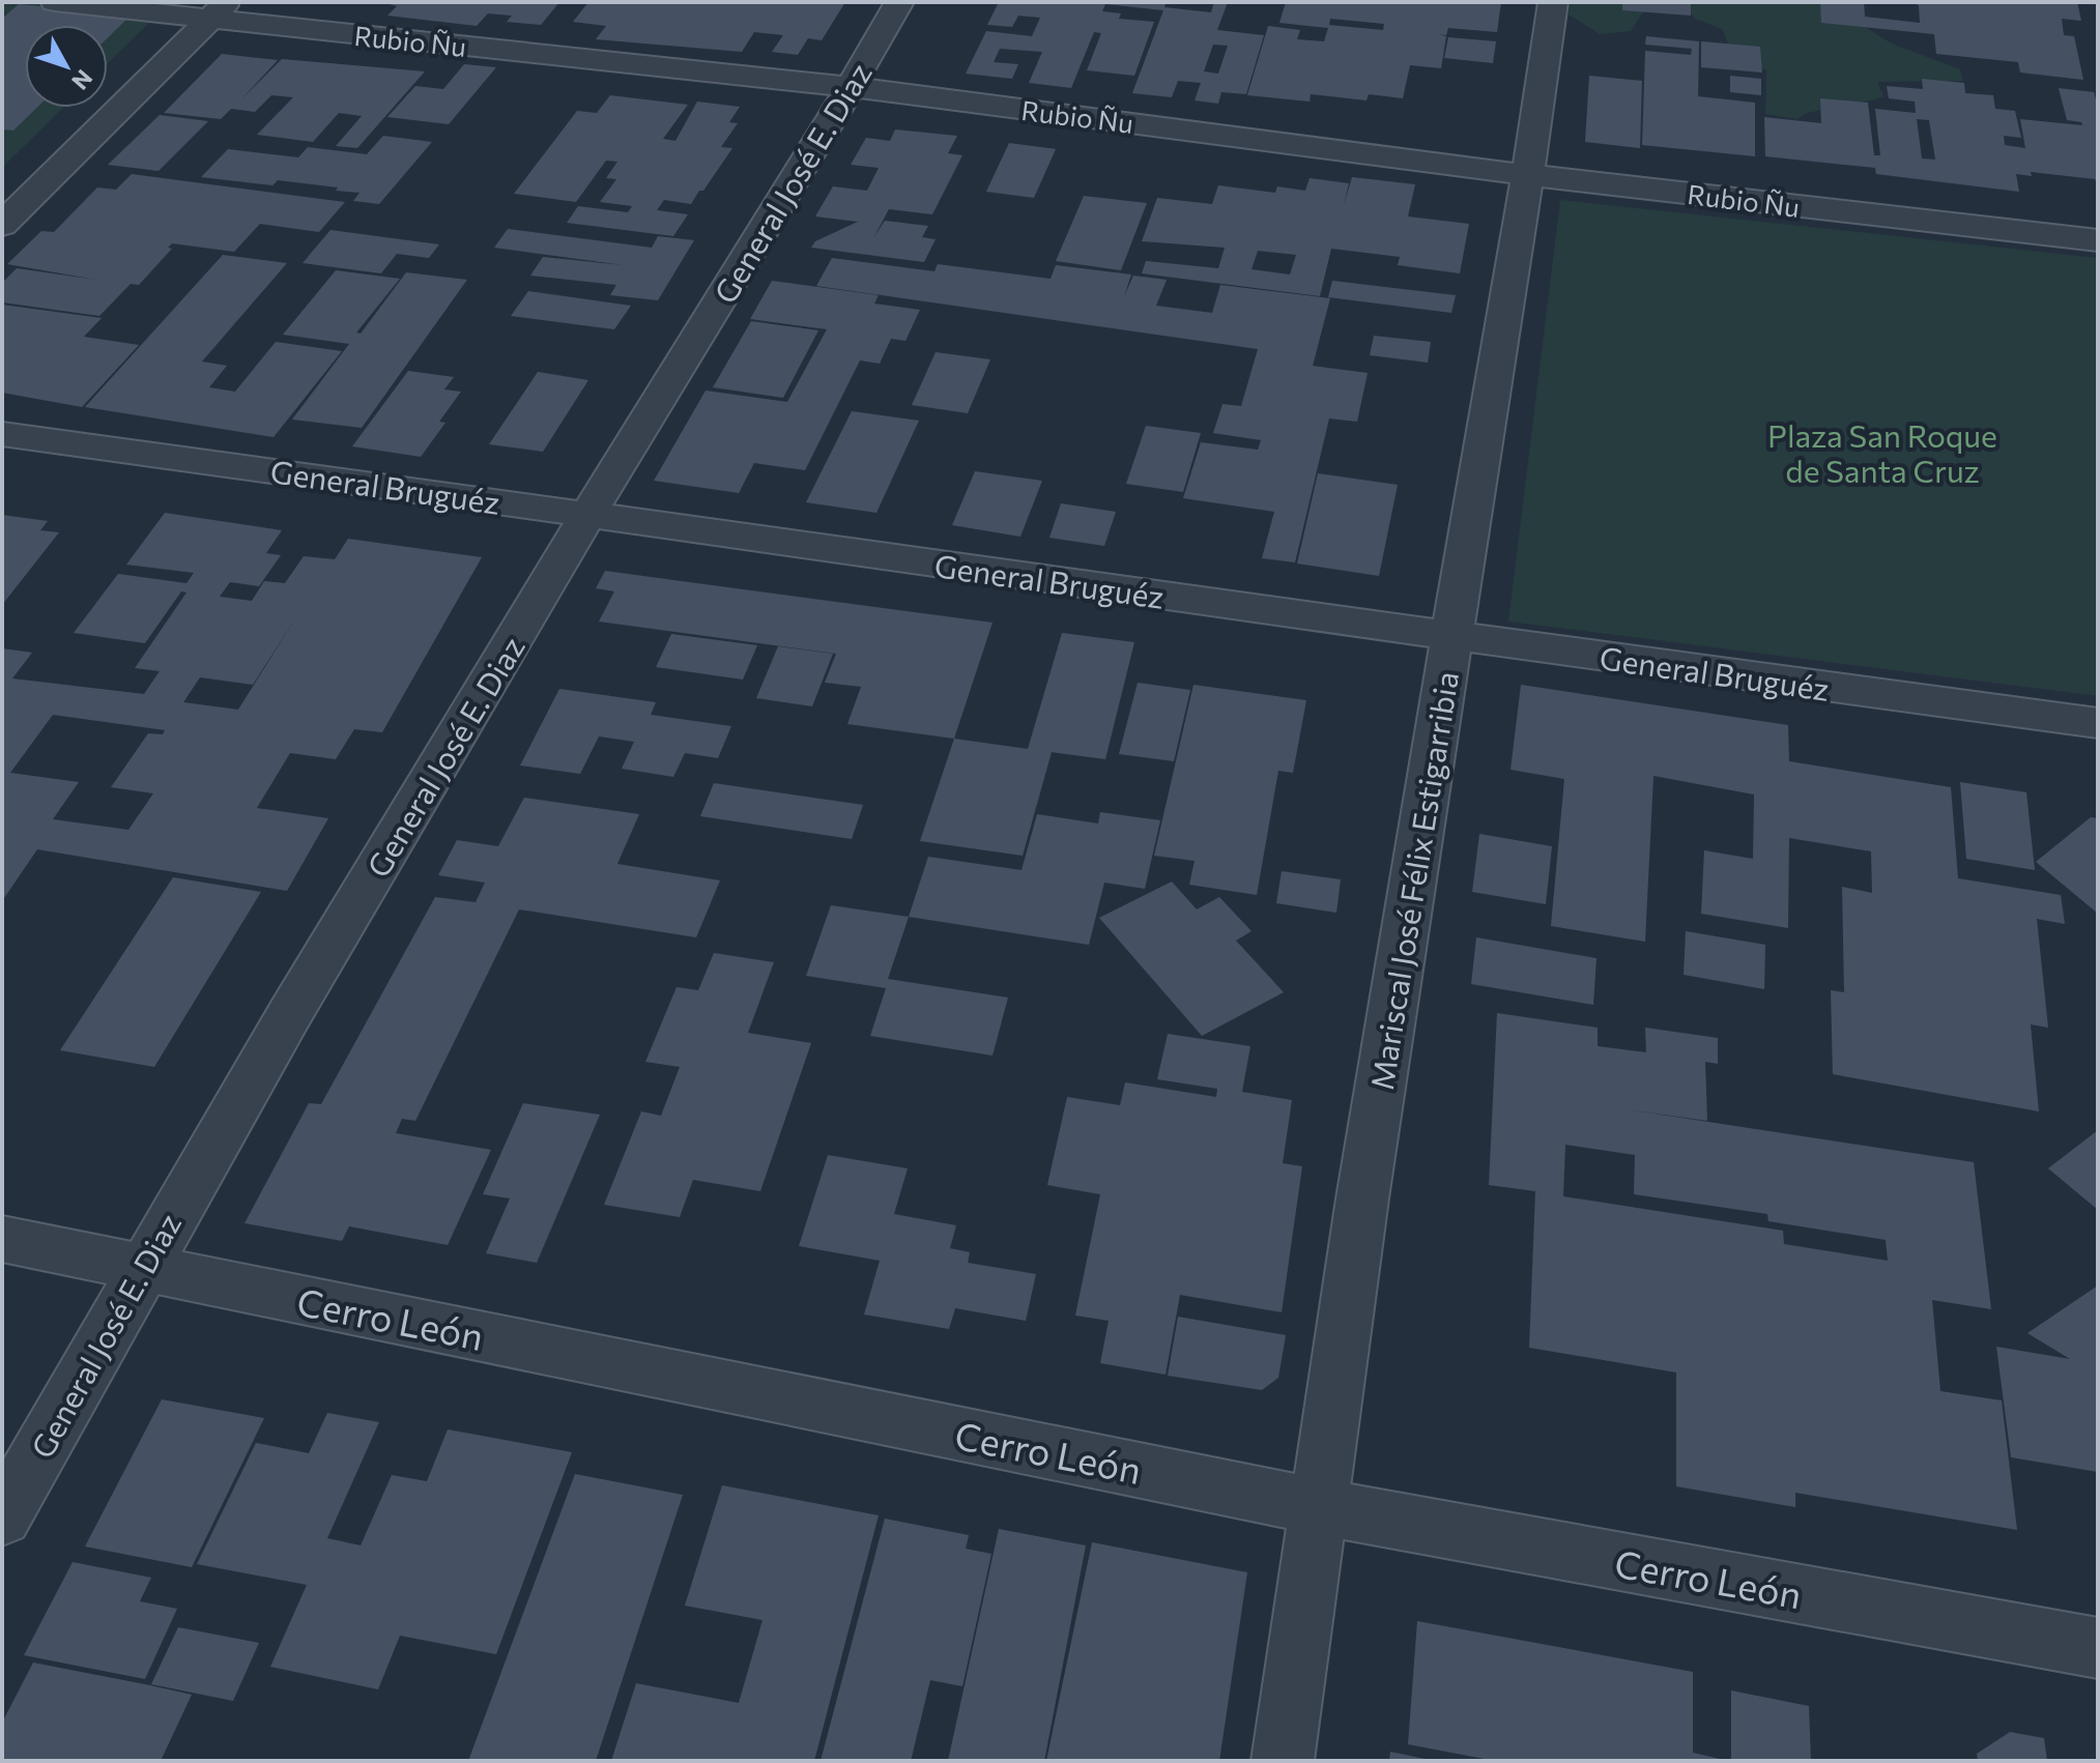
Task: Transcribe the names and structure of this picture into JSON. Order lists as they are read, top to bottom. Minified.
{"streets":{"street":["Rubio Ñu","General José E. Diaz","General Bruguéz","Mariscal José Félix Estigarribia","Cerro León"]},"crossings":[["Rubio Ñu","General José E. Diaz"],["Rubio Ñu","Mariscal José Félix Estigarribia"],["General José E. Diaz","General Bruguéz"],["General José E. Diaz","Cerro León"],["General Bruguéz","Mariscal José Félix Estigarribia"],["Mariscal José Félix Estigarribia","Cerro León"]],"parks":["Plaza San Roque de Santa Cruz"],"north":"bottom right"}
